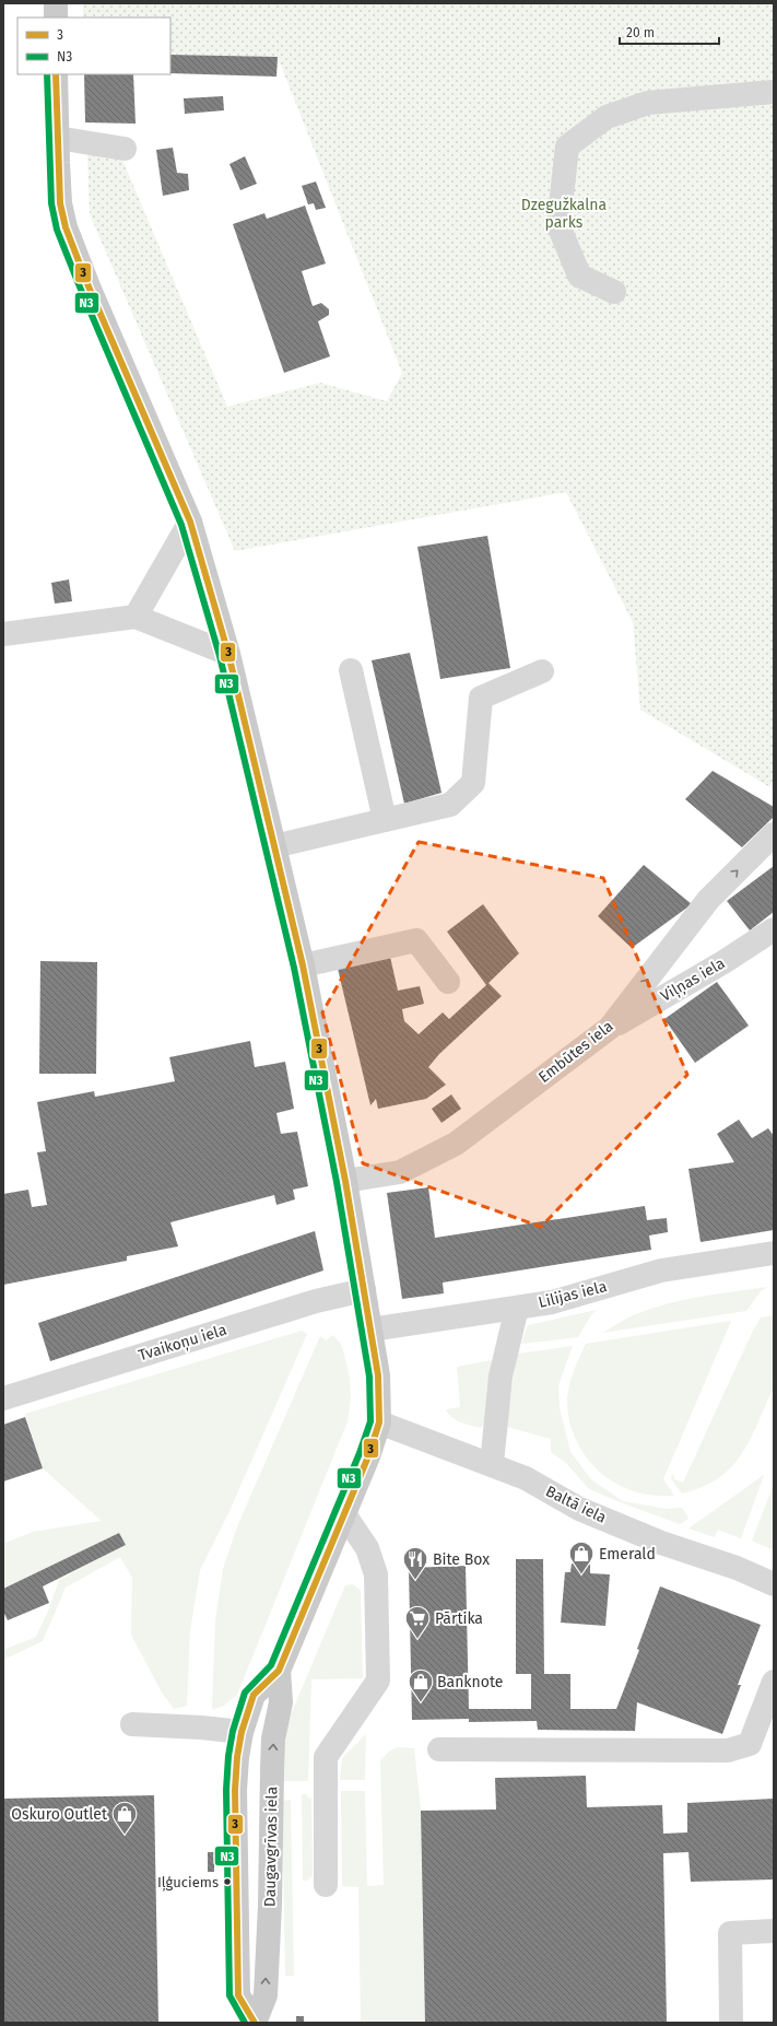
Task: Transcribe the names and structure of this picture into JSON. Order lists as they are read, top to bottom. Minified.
{"streets":{"main road":["Daugavgrīvas iela"],"street":["Viļņas iela","Embūtes iela","Lilijas iela","Tvaikoņu iela","Baltā iela"]},"crossings":[["Viļņas iela","Embūtes iela"],["Embūtes iela","Daugavgrīvas iela"],["Lilijas iela","Daugavgrīvas iela"],["Tvaikoņu iela","Daugavgrīvas iela"],["Baltā iela","Daugavgrīvas iela"]],"one_way":["Embūtes iela"],"parks":["Dzegužkalna parks"],"places":{"shop":["Emerald","Banknote","Oskuro Outlet"],"restaurant":["Bite Box"],"supermarket":["Pārtika"],"other":["Iļģuciems"]},"lines":["transit line 3","transit line N3"],"legend":["3","N3"],"scale_bar":"20 m"}
